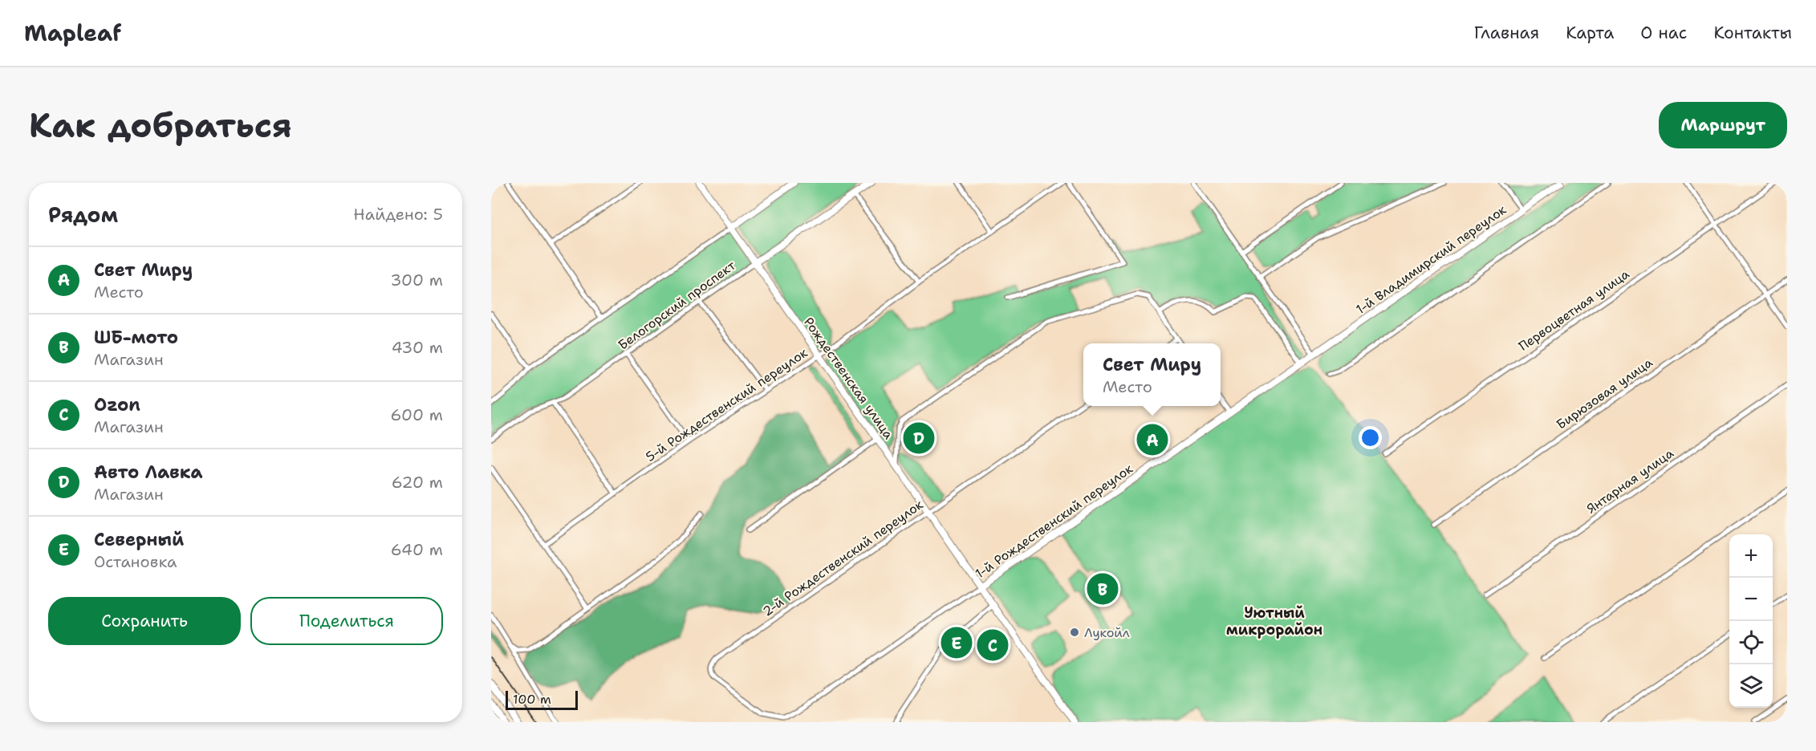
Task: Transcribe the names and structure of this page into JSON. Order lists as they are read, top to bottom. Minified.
{"streets":{"street":["1-й Владимирский переулок","Белогорский проспект","Первоцветная улица","Рождественская улица","Бирюзовая улица","5-й Рождественский переулок","Янтарная улица","1-й Рождественский переулок","2-й Рождественский переулок"]},"crossings":[["1-й Владимирский переулок","1-й Рождественский переулок"],["Белогорский проспект","Рождественская улица"],["Рождественская улица","5-й Рождественский переулок"],["Рождественская улица","1-й Рождественский переулок"],["Рождественская улица","2-й Рождественский переулок"],["1-й Рождественский переулок","2-й Рождественский переулок"]],"districts":["Уютный микрорайон"],"places":["Лукойл"],"scale_bar":"100 m","page":{"header":"Mapleaf","nav":["Главная","Карта","О нас","Контакты"],"buttons":["Маршрут",["Сохранить","Поделиться"]],"title":"Как добраться","heading":["Рядом","Найдено: 5"],"list":[{"mark":"A","name":"Свет Миру","note":"Место","value":"300 m"},{"mark":"B","name":"ШБ-мото","note":"Магазин","value":"430 m"},{"mark":"C","name":"Ozon","note":"Магазин","value":"600 m"},{"mark":"D","name":"Авто Лавка","note":"Магазин","value":"620 m"},{"mark":"E","name":"Северный","note":"Остановка","value":"640 m"}],"popup":["Свет Миру","Место"],"pins":["D","A","B","E","C"],"map_buttons":["+","−"],"scale":"100 m"}}
